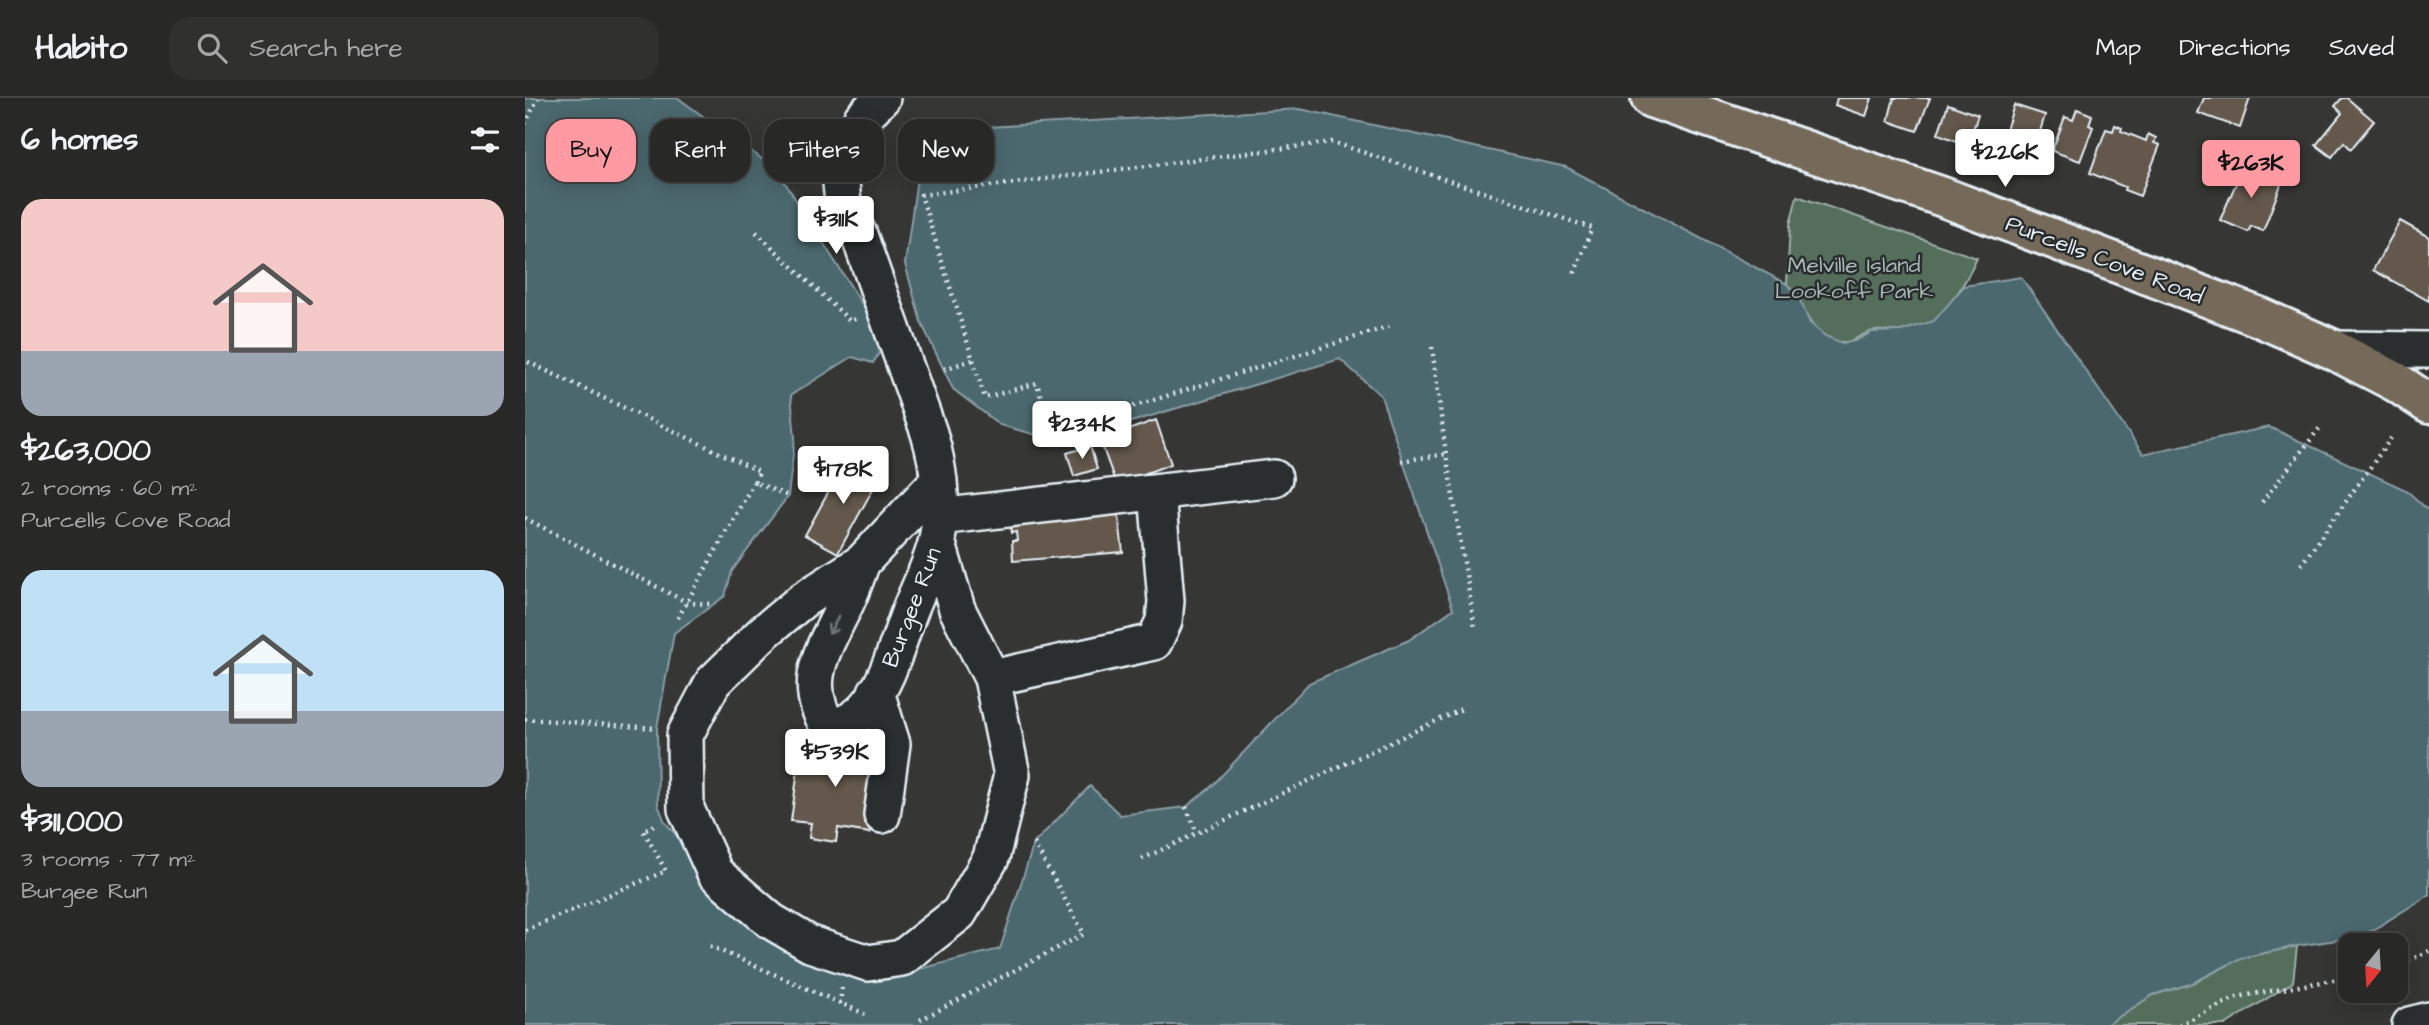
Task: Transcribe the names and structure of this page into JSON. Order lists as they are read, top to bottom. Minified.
{"streets":{"main road":["Purcells Cove Road"],"street":["Burgee Run"]},"parks":["Melville Island Lookoff Park"],"north":"bottom","page":{"header":"Habito","search":"Search here","nav":["Map","Directions","Saved"],"heading":"6 homes","chip":["Buy","Rent","Filters","New"],"price":["$226K","$263K","$311K","$234K","$178K","$539K"],"list":[{"name":"$263,000","note":"2 rooms · 60 m² · Purcells Cove Road"},{"name":"$311,000","note":"3 rooms · 77 m² · Burgee Run"}]}}
